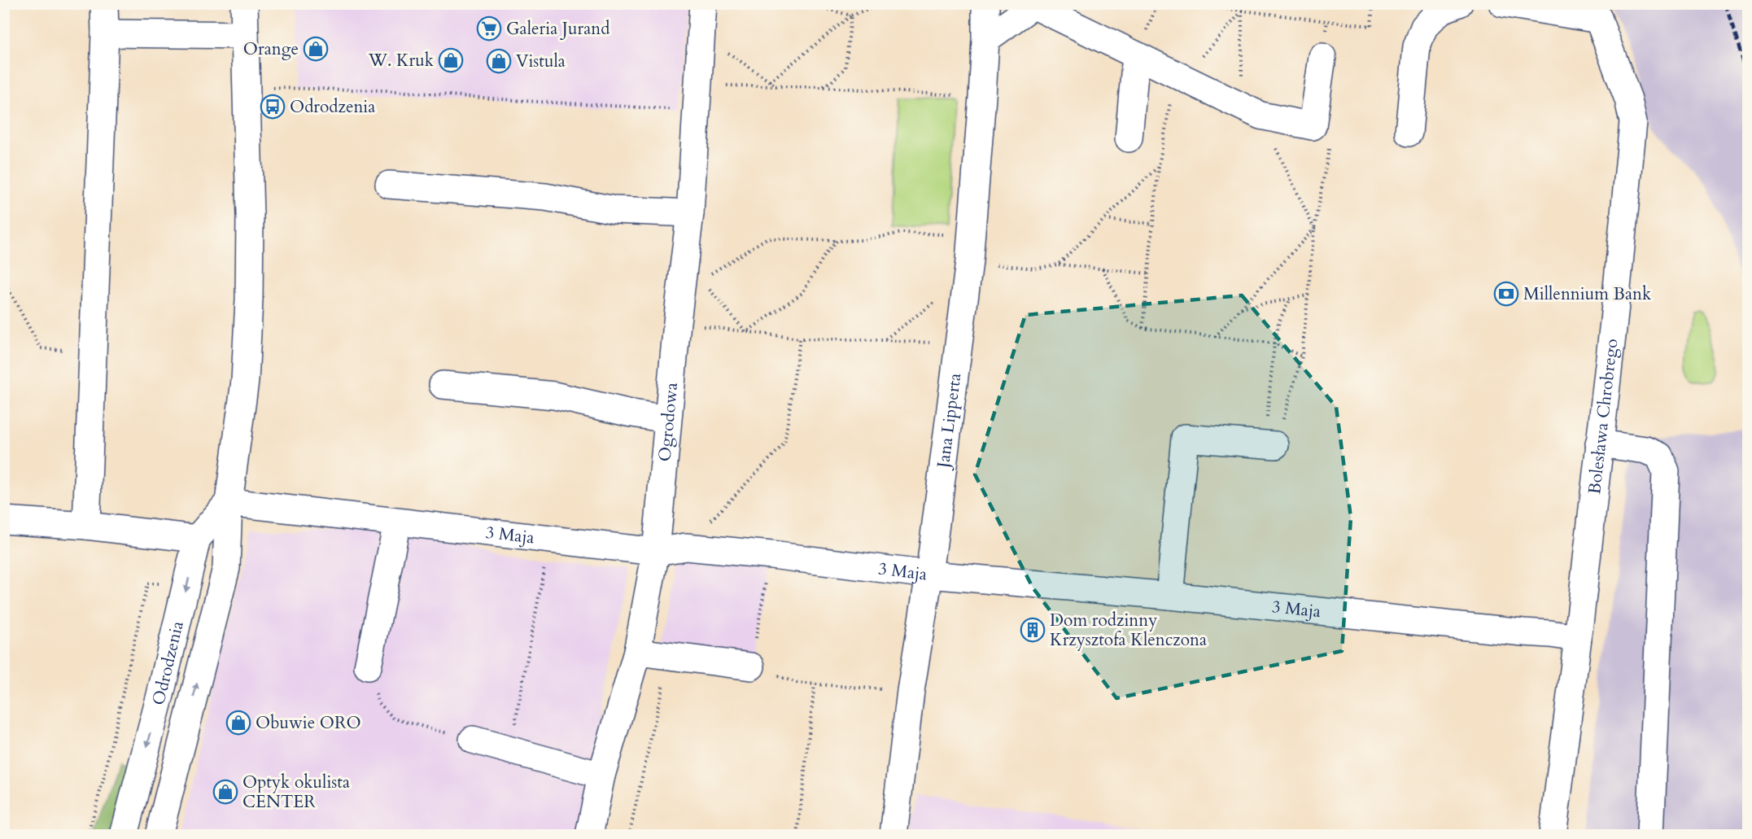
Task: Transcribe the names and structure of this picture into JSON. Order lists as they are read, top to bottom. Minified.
{"streets":{"street":["Bolesława Chrobrego","Jana Lipperta","Ogrodowa","3 Maja","Odrodzenia"]},"crossings":[["Bolesława Chrobrego","3 Maja"],["Jana Lipperta","3 Maja"],["Ogrodowa","3 Maja"],["3 Maja","Odrodzenia"]],"places":{"supermarket":["Galeria Jurand"],"shop":["Orange","W. Kruk","Vistula","Obuwie ORO","Optyk okulista CENTER"],"bus stop":["Odrodzenia"],"bank":["Millennium Bank"],"building":["Dom rodzinny Krzysztofa Klenczona"]}}
